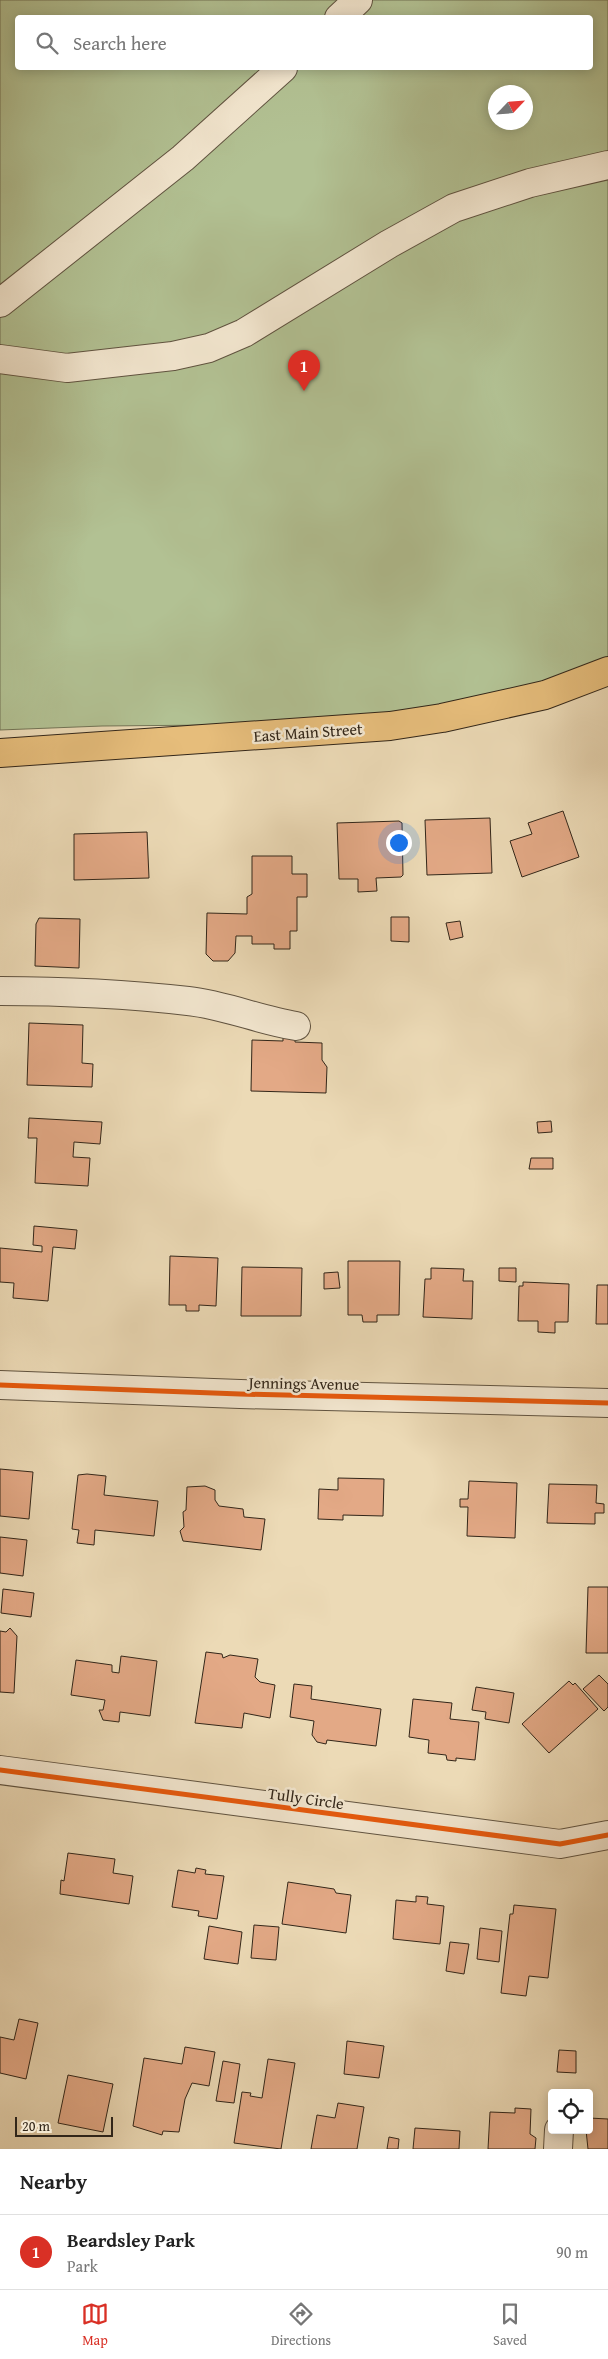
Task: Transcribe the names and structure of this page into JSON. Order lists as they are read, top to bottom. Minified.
{"streets":{"main road":["East Main Street"],"street":["Jennings Avenue","Tully Circle"]},"scale_bar":"20 m","north":"top right","page":{"search":"Search here","pins":"1","scale":"20 m","heading":"Nearby","list":[{"mark":"1","name":"Beardsley Park","note":"Park","value":"90 m"}],"nav":["Map","Directions","Saved"]}}
